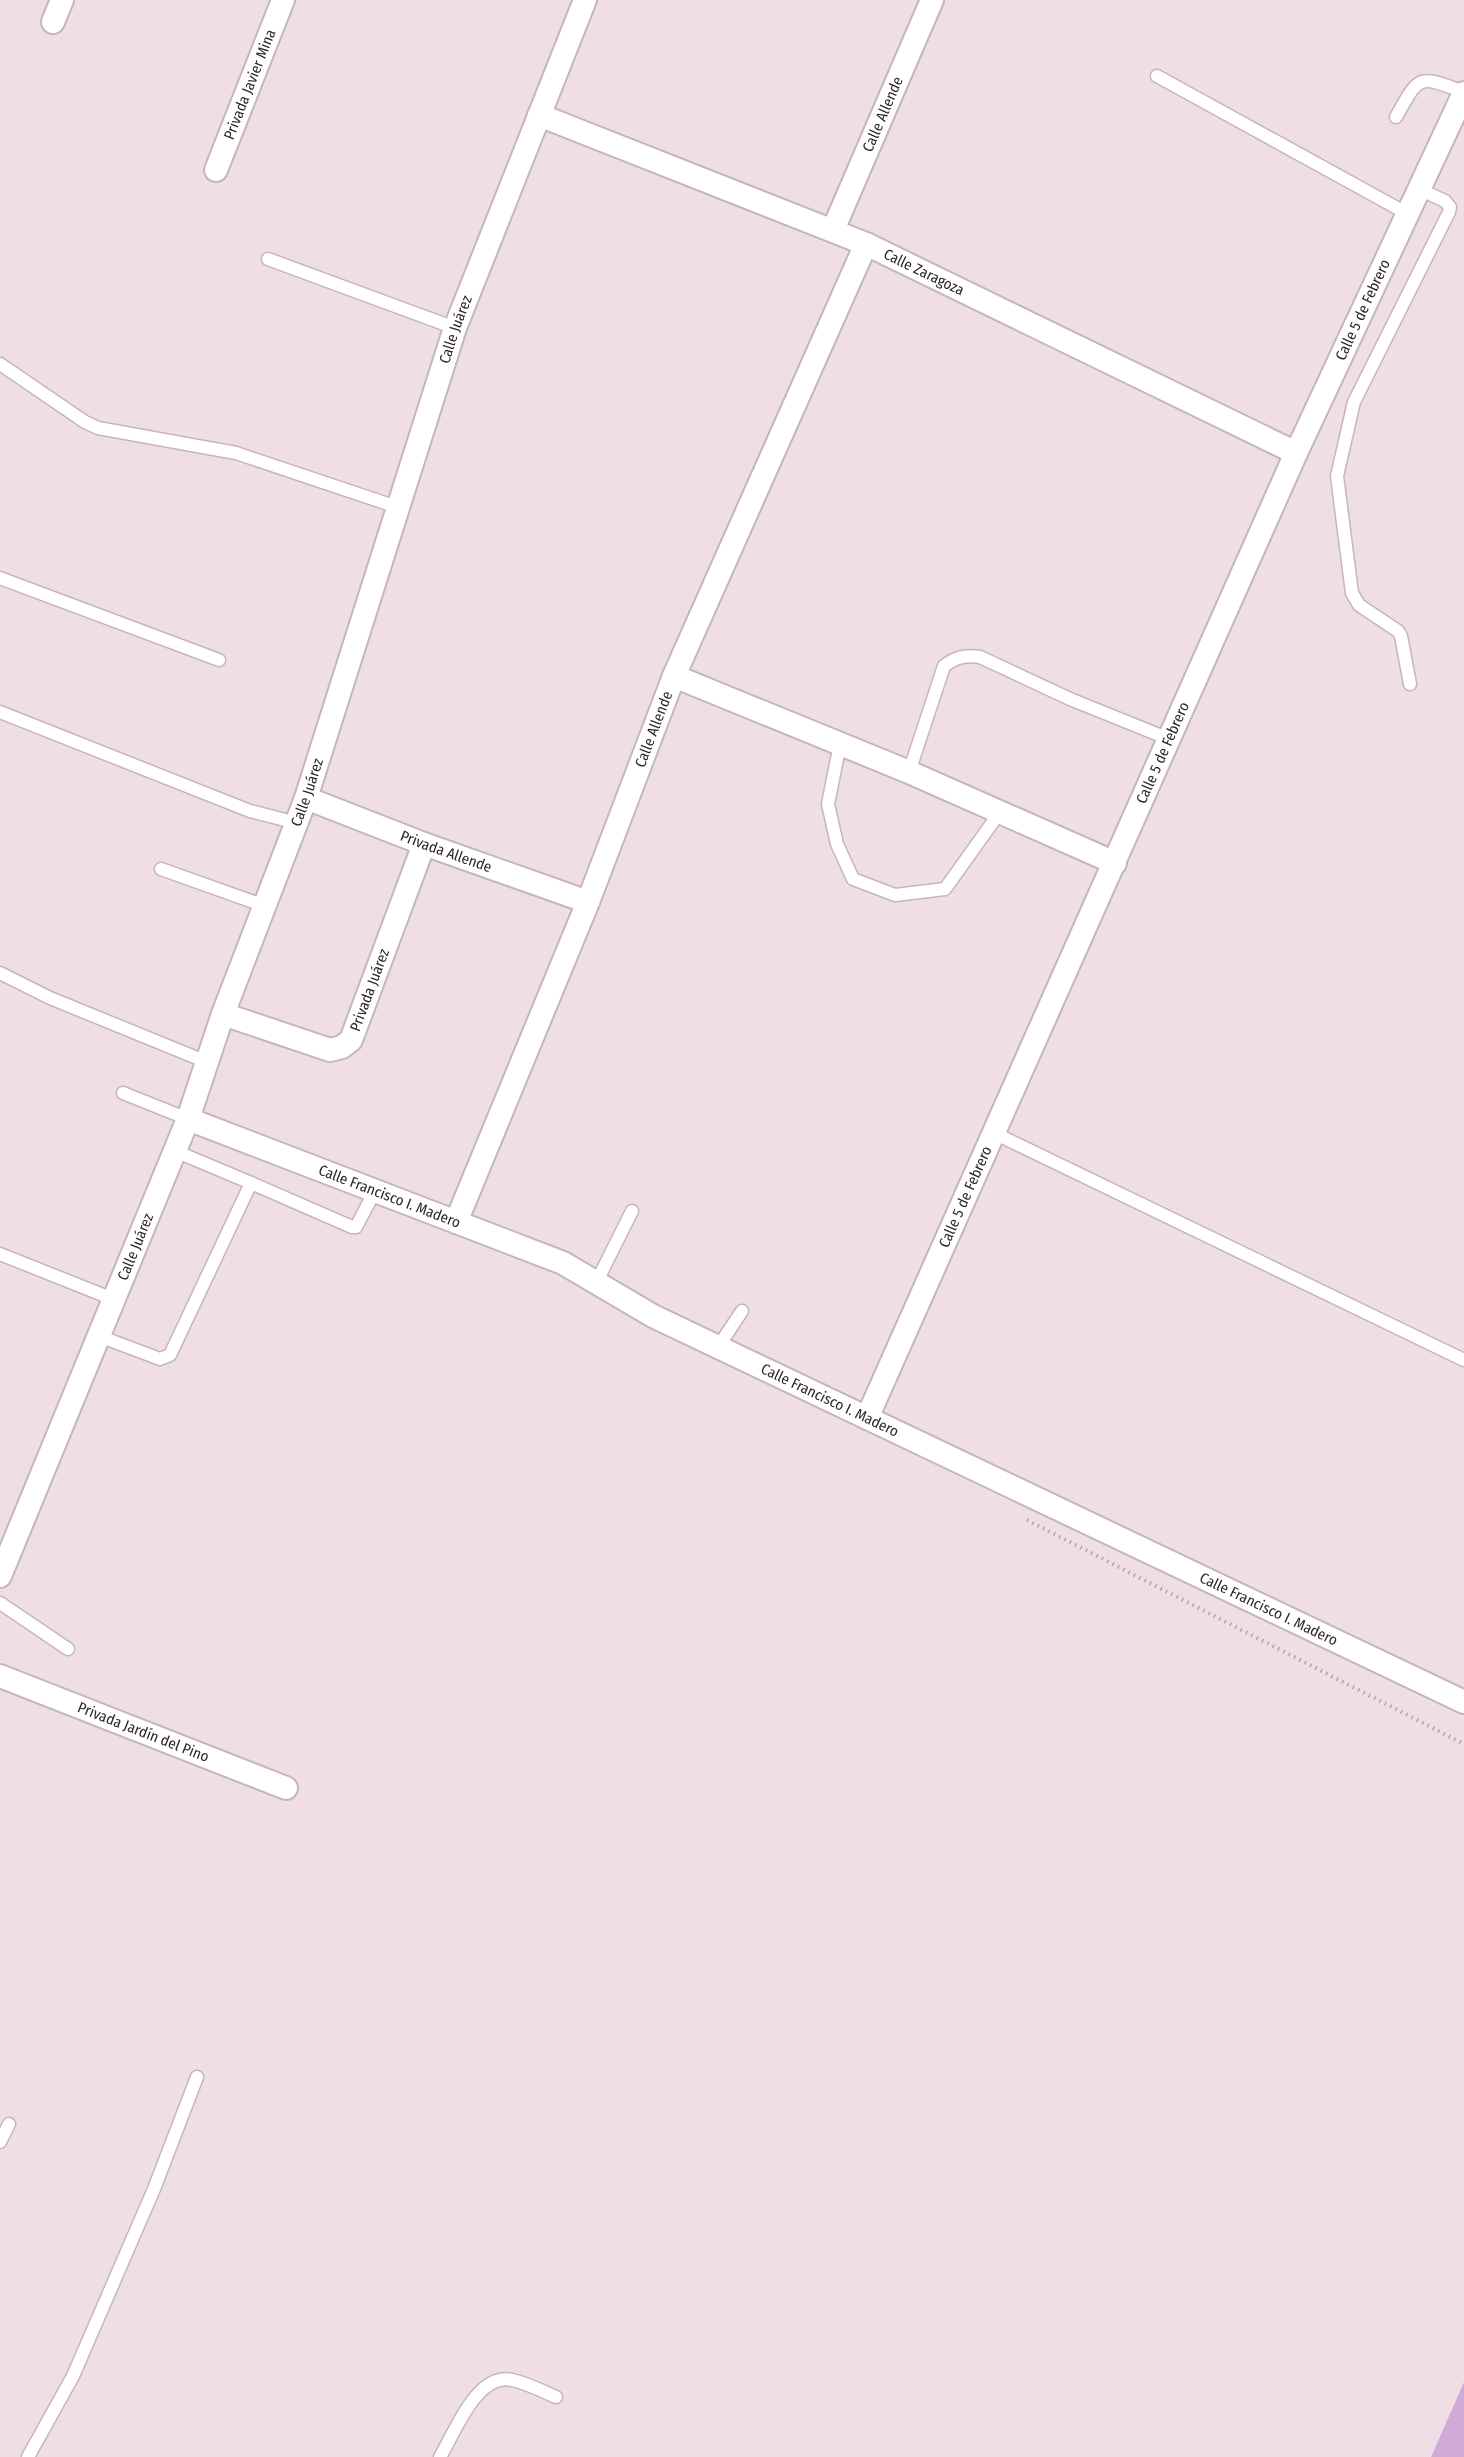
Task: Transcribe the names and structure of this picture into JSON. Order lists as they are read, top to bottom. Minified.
{"streets":{"street":["Privada Javier Mina","Calle Allende","Calle Zaragoza","Calle 5 de Febrero","Calle Juárez","Privada Allende","Privada Juárez","Calle Francisco I. Madero","Privada Jardín del Pino"]},"crossings":[["Calle Allende","Calle Zaragoza"],["Calle Allende","Privada Allende"],["Calle Allende","Calle Francisco I. Madero"],["Calle Zaragoza","Calle 5 de Febrero"],["Calle Zaragoza","Calle Juárez"],["Calle 5 de Febrero","Calle Francisco I. Madero"],["Calle Juárez","Privada Allende"],["Calle Juárez","Privada Juárez"],["Calle Juárez","Calle Francisco I. Madero"],["Privada Allende","Privada Juárez"]]}
